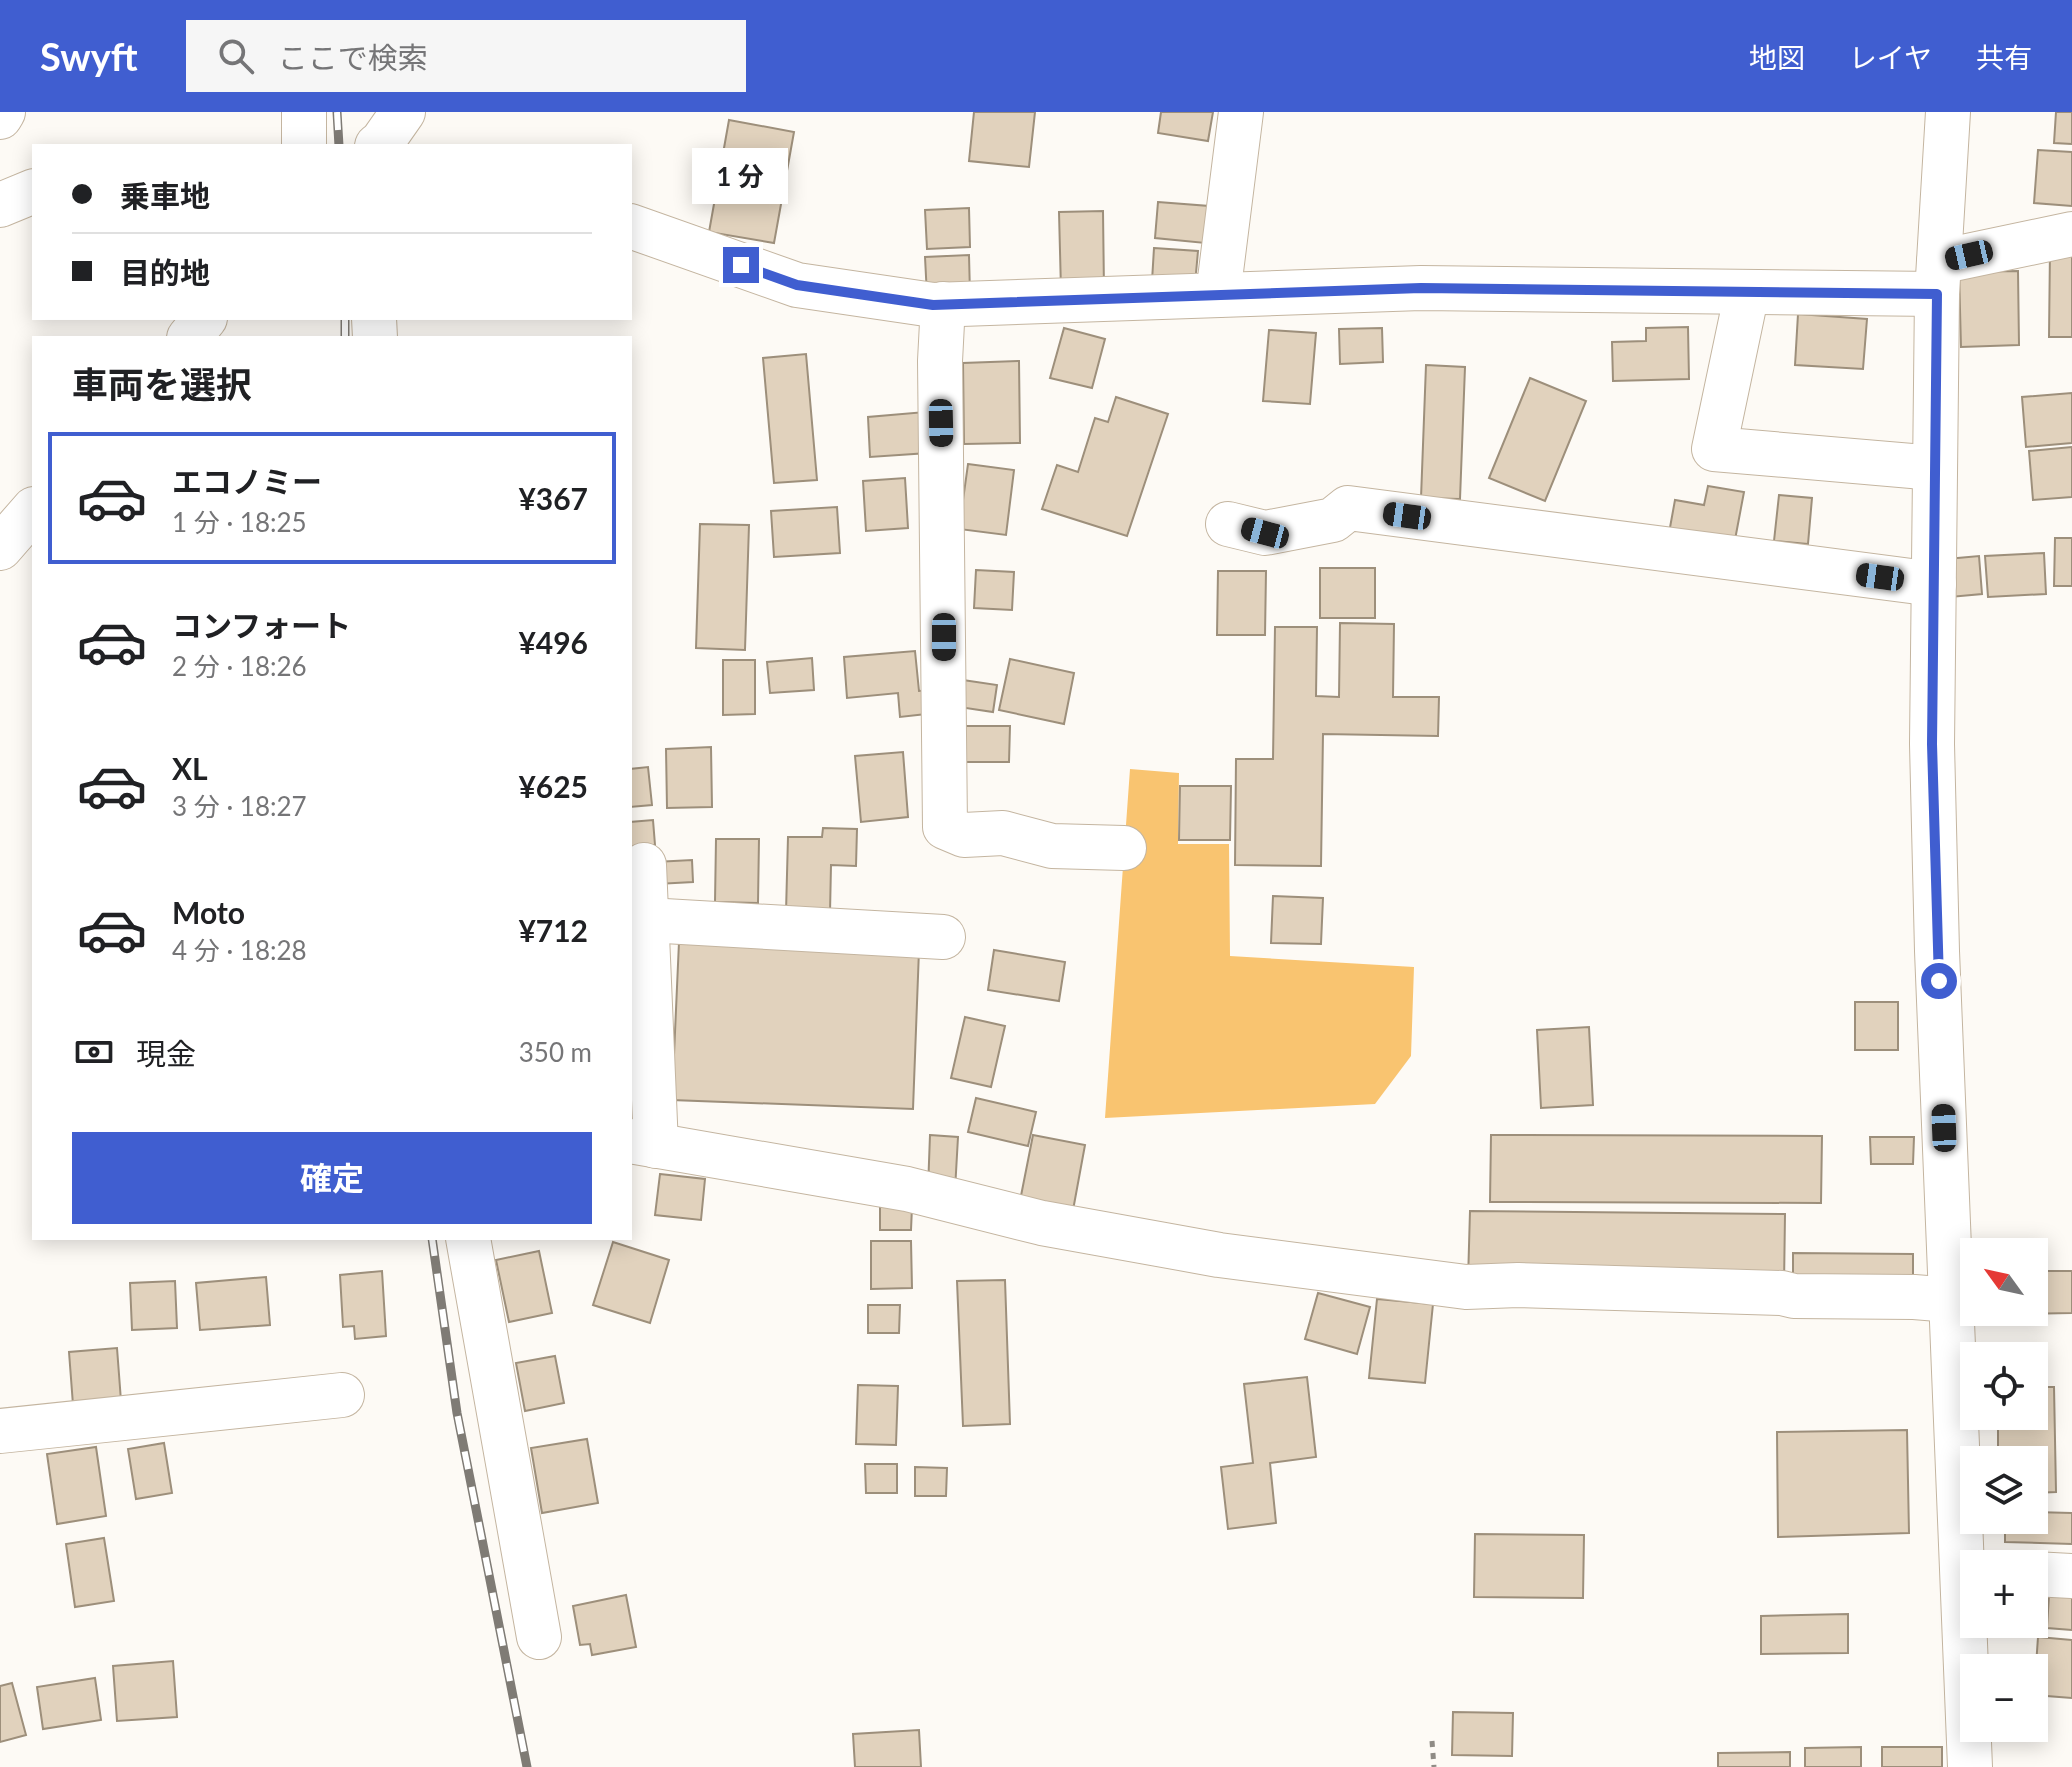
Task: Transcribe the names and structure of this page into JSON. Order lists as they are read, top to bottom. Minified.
{"north":"top left","page":{"header":"Swyft","search":"ここで検索","nav":["地図","レイヤ","共有"],"banner":["乗車地","目的地"],"bubble":"1 分","heading":"車両を選択","list":[{"name":"エコノミー","note":"1 分 · 18:25","value":"¥367"},{"name":"コンフォート","note":"2 分 · 18:26","value":"¥496"},{"name":"XL","note":"3 分 · 18:27","value":"¥625"},{"name":"Moto","note":"4 分 · 18:28","value":"¥712"}],"pay":["現金","350 m"],"buttons":"確定","map_buttons":["+","−"]}}
